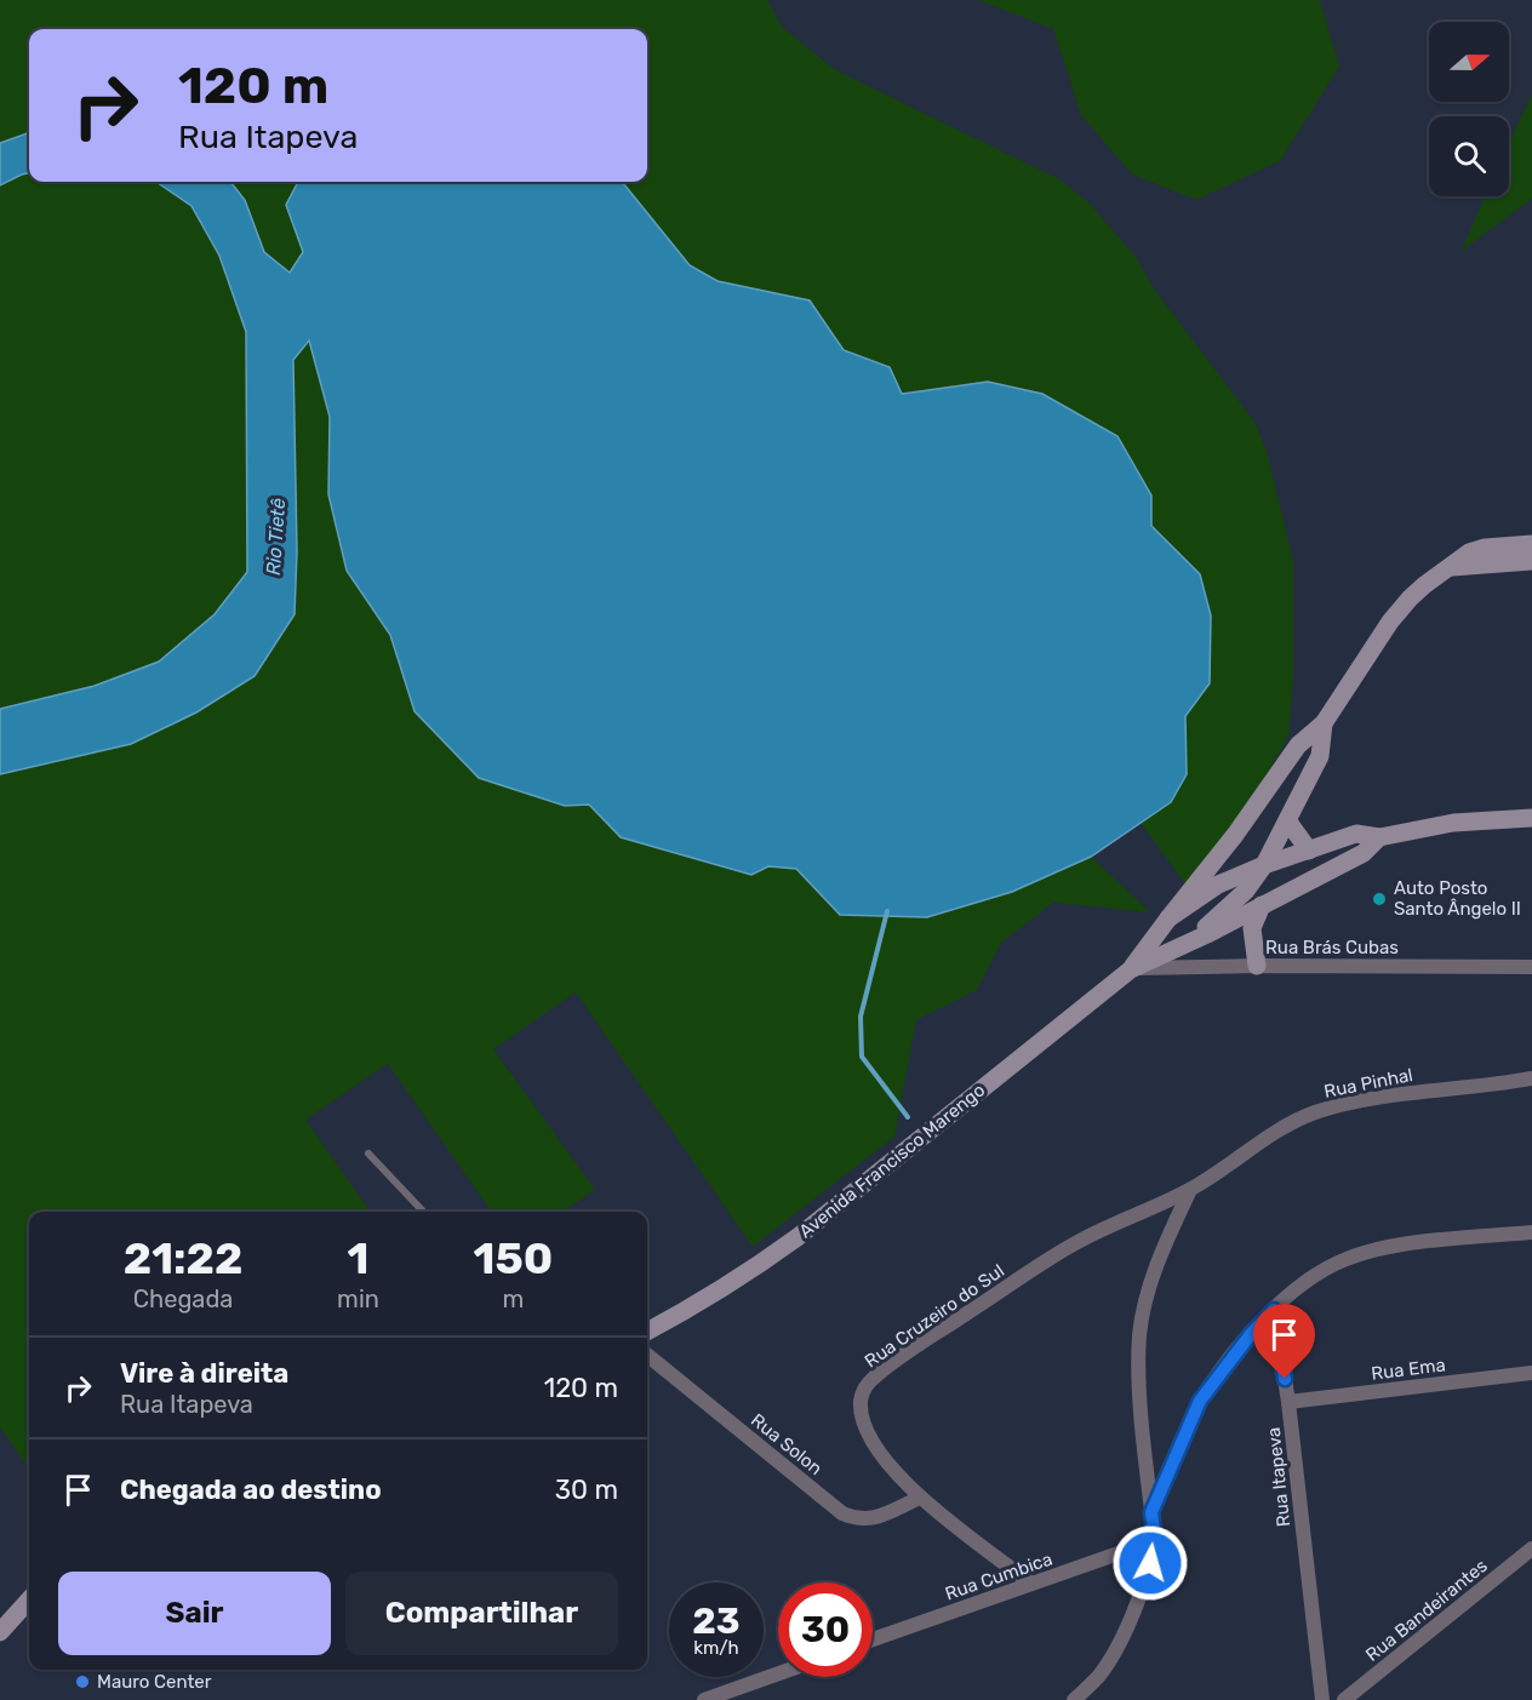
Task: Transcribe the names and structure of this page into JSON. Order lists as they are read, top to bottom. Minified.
{"streets":{"main road":["Avenida Francisco Marengo"],"street":["Rua Brás Cubas","Rua Pinhal","Rua Cruzeiro do Sul","Rua Ema","Rua Solon","Rua Itapeva","Rua Cumbica","Rua Bandeirantes"]},"crossings":[["Rua Brás Cubas","Avenida Francisco Marengo"],["Rua Pinhal","Rua Cruzeiro do Sul"],["Rua Cruzeiro do Sul","Rua Solon"],["Rua Cruzeiro do Sul","Rua Cumbica"],["Rua Ema","Rua Itapeva"]],"water":["Rio Tietê"],"places":["Auto Posto Santo Ângelo II","Mauro Center"],"north":"right","page":{"turn":["120 m","Rua Itapeva"],"eta":["21:22","Chegada","1","min","150","m"],"list":[{"name":"Vire à direita","note":"Rua Itapeva","value":"120 m"},{"name":"Chegada ao destino","value":"30 m"}],"buttons":["Sair","Compartilhar"],"speed":"23 km/h","limit":"30"}}
